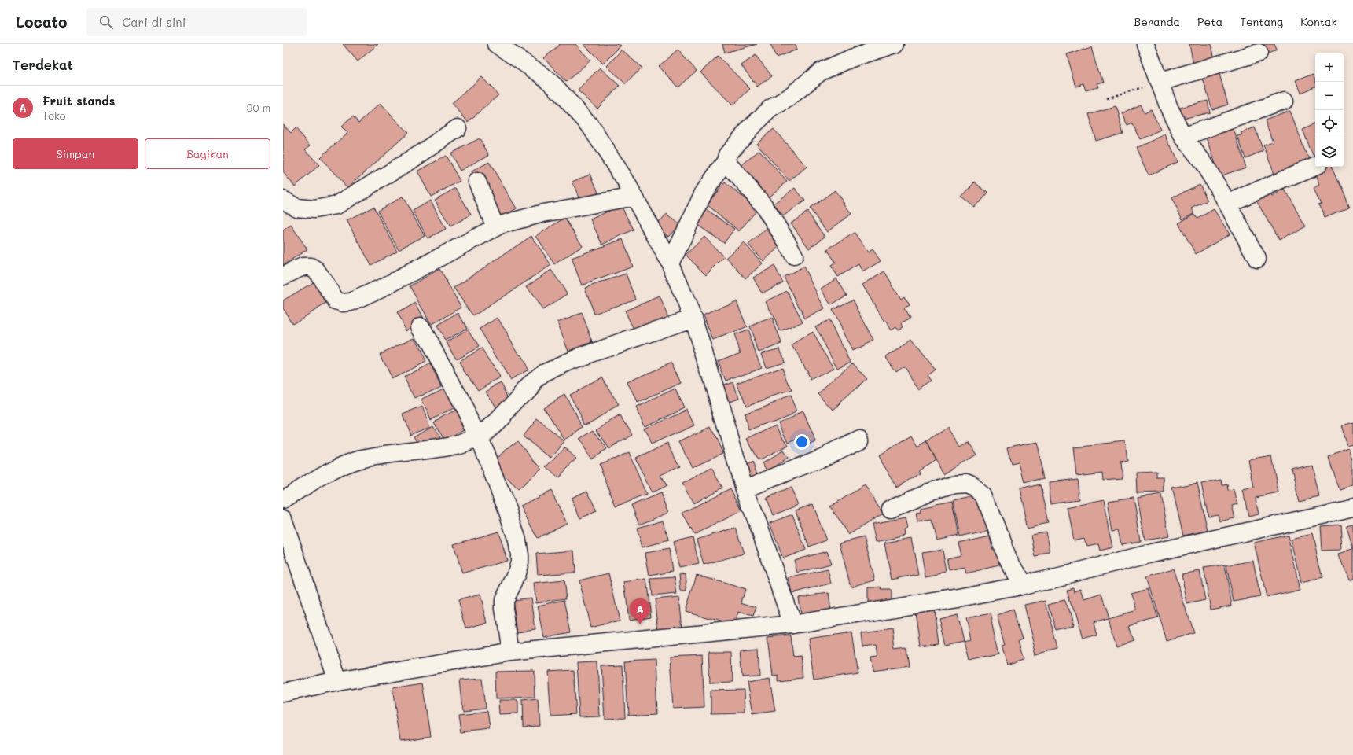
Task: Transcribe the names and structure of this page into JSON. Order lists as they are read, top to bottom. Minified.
{"page":{"header":"Locato","search":"Cari di sini","nav":["Beranda","Peta","Tentang","Kontak"],"heading":"Terdekat","map_buttons":["+","−"],"list":[{"mark":"A","name":"Fruit stands","note":"Toko","value":"90 m"}],"buttons":["Simpan","Bagikan"],"pins":"A"}}
